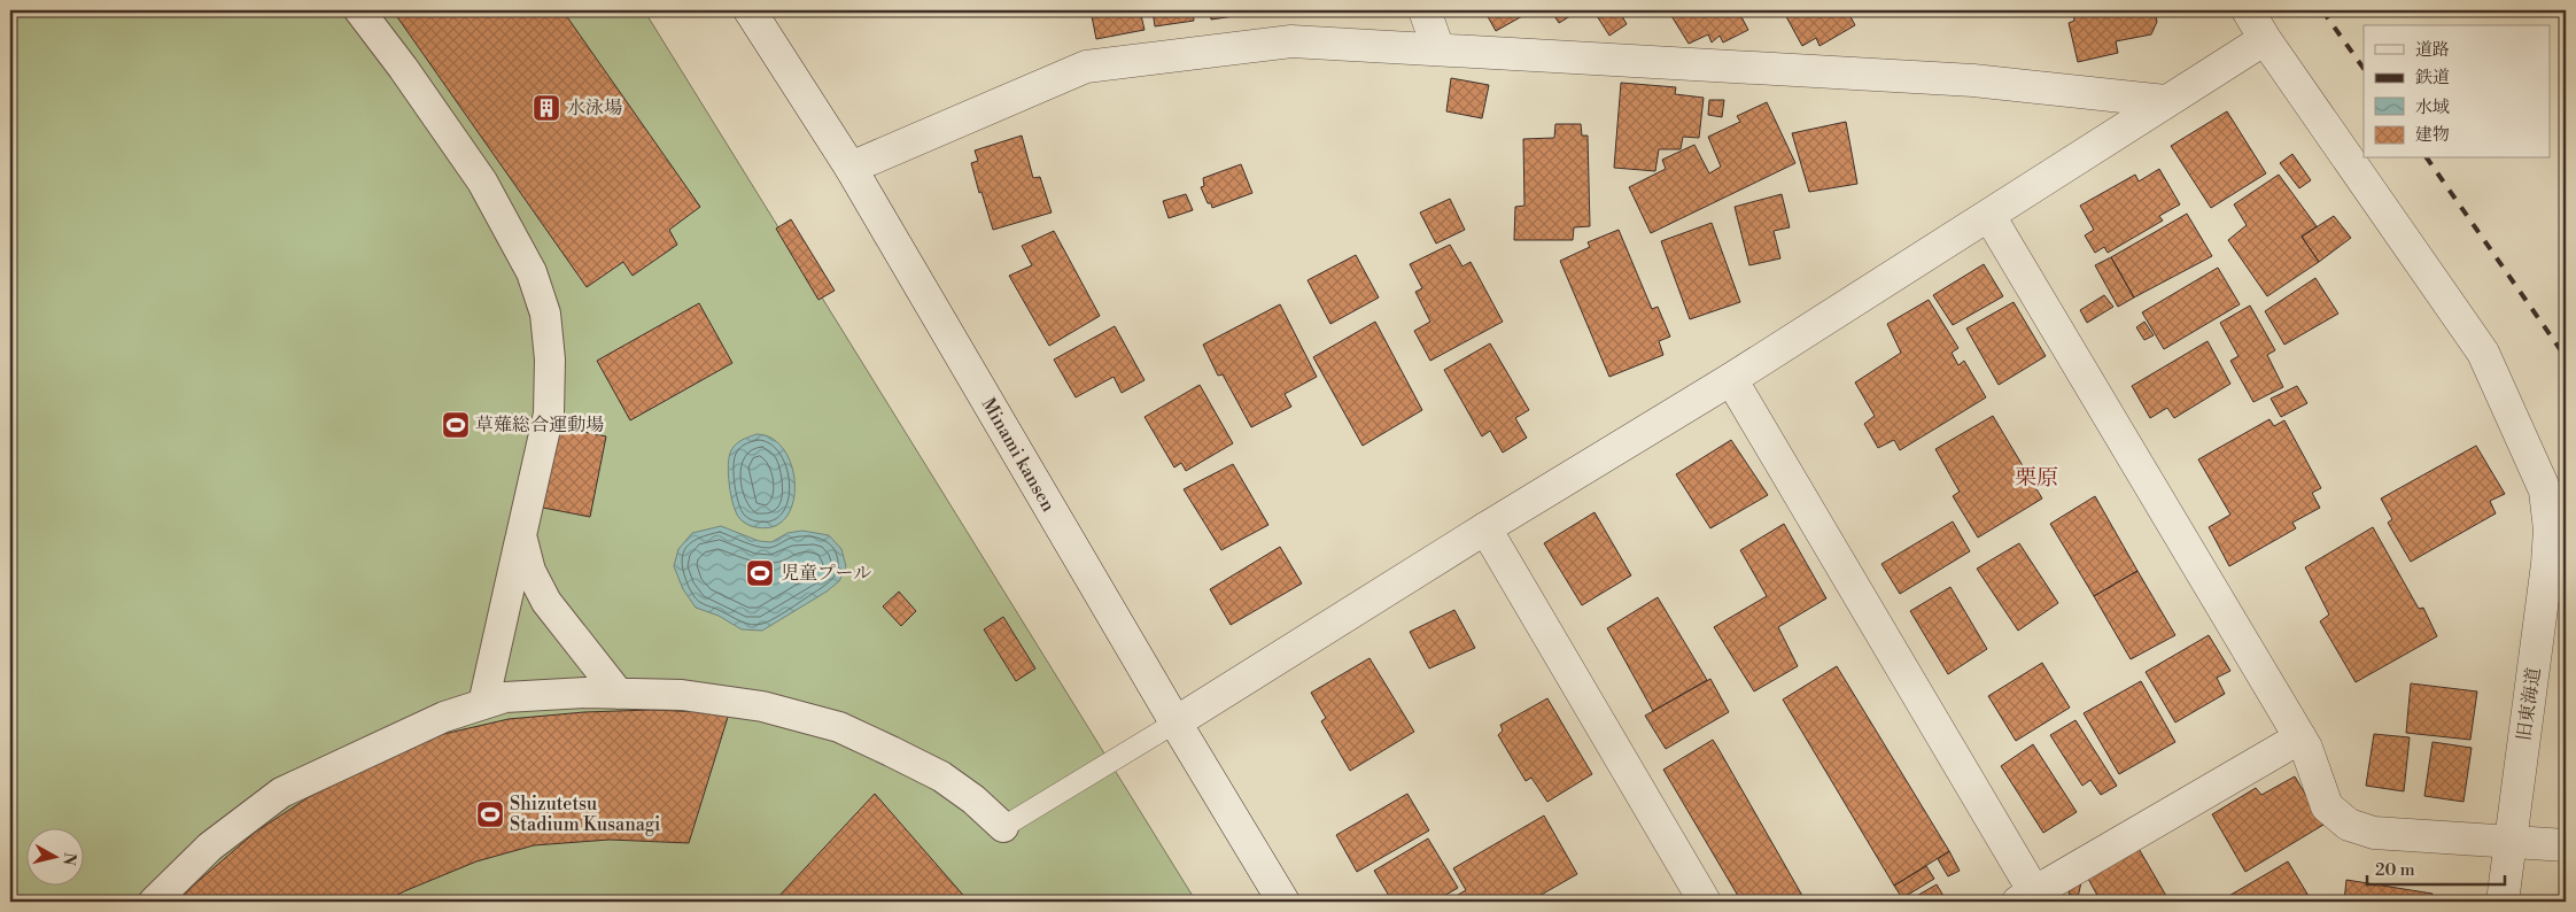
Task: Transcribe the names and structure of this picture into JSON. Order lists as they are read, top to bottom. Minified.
{"streets":{"street":["Minami kansen","旧東海道"]},"districts":["栗原"],"places":{"building":["水泳場"],"sports":["草薙総合運動場","児童プール","Shizutetsu Stadium Kusanagi"]},"legend":["道路","鉄道","水域","建物"],"scale_bar":"20 m","north":"right"}
